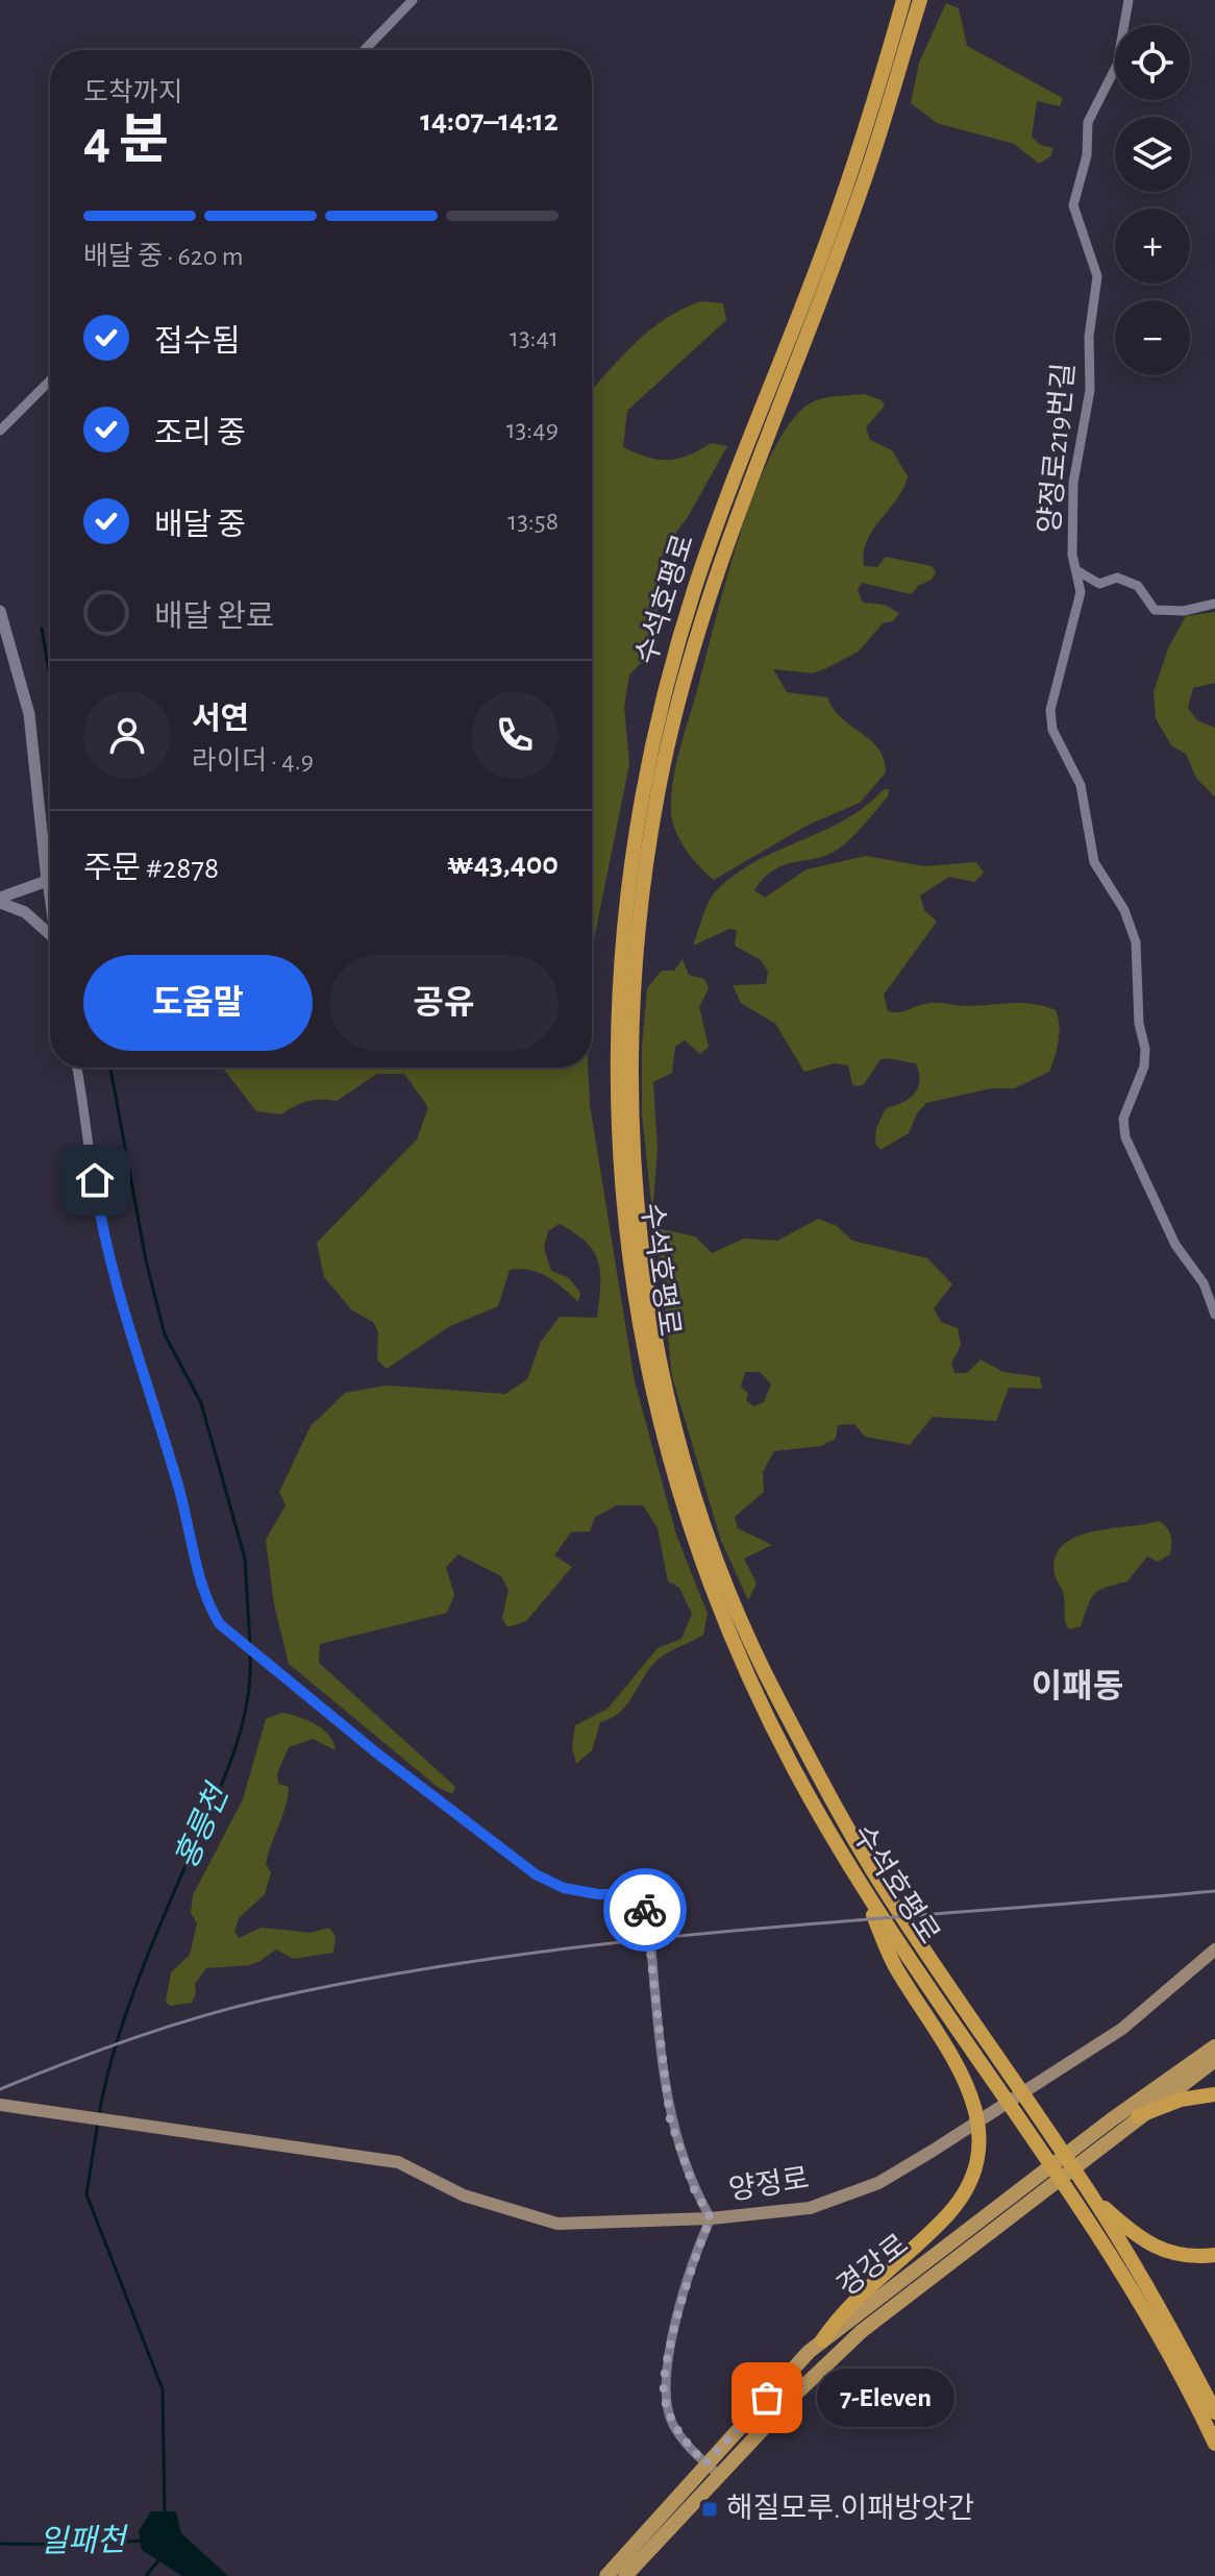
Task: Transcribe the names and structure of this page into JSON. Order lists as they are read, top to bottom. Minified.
{"streets":{"highway":["수석호평로"],"main road":["양정로","경강로"],"street":["양정로219번길"]},"districts":["이패동"],"water":["홍릉천","일패천"],"places":{"other":["7-Eleven"],"transit":["해질모루.이패방앗간"]},"page":{"map_buttons":["+","−"],"heading":["4 분","도착까지","14:07–14:12"],"panel":["서연","라이더 · 4.9","주문 #2878","₩43,400"],"bar":"배달 중 · 620 m","list":[["접수됨","13:41"],["조리 중","13:49"],["배달 중","13:58"],"배달 완료"],"buttons":["도움말","공유"],"bubble":"7-Eleven"}}
